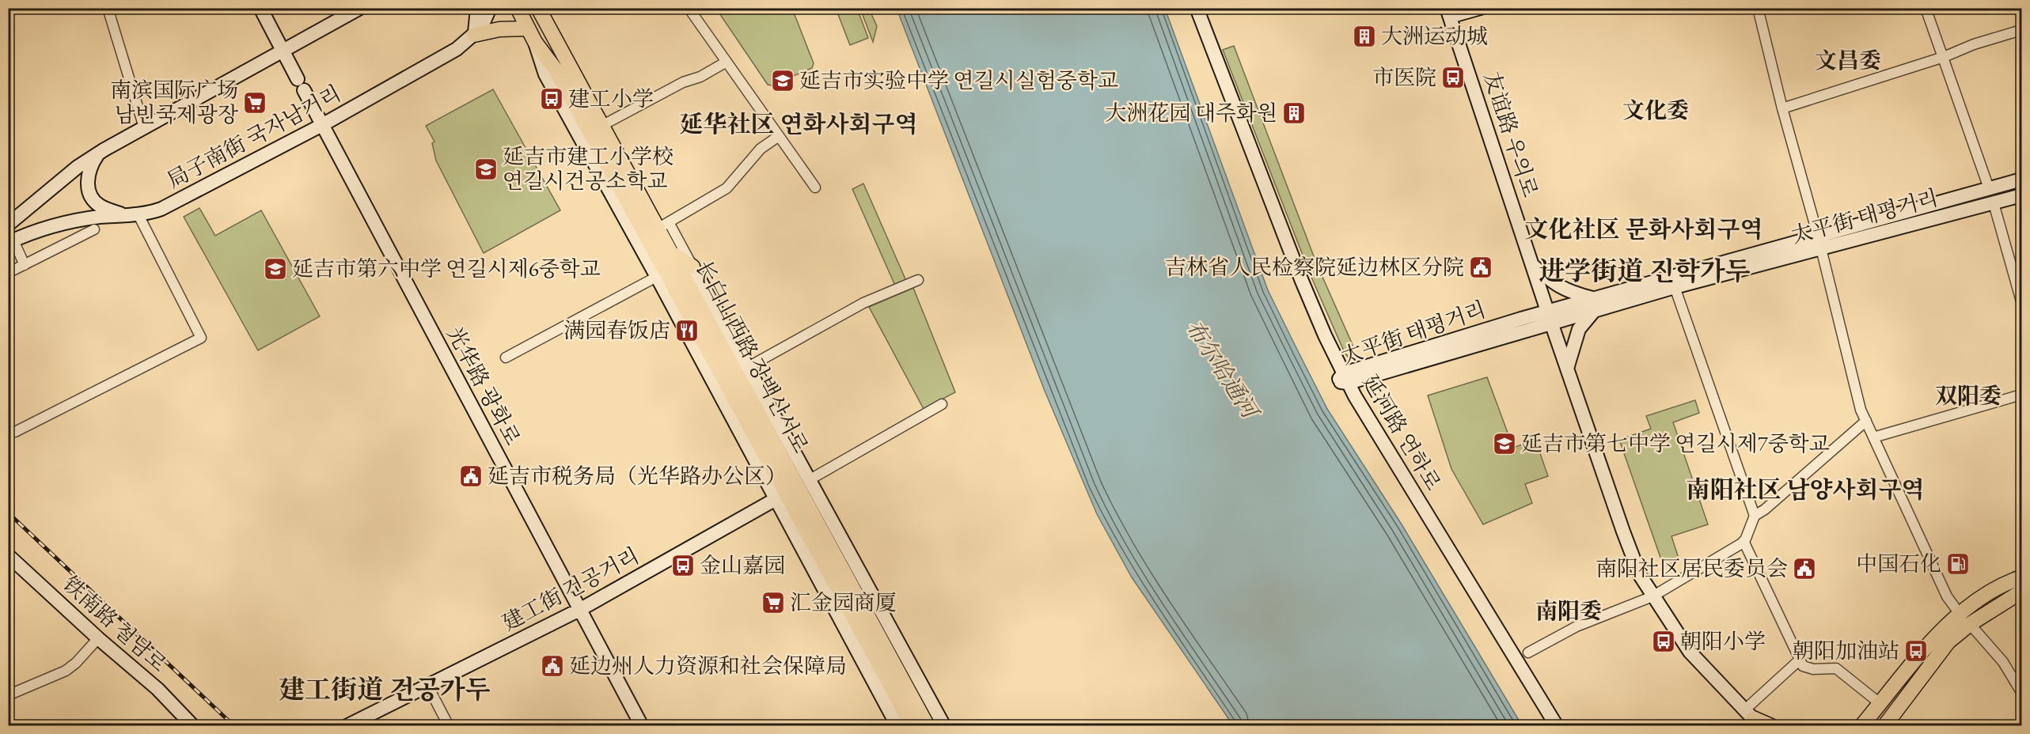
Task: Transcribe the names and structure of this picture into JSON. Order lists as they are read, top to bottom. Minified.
{"streets":{"main road":["友谊路 우의로","局子南街 국자남거리","太平街 태평거리","长白山西路 장백산서로","光华路 광화로","延河路 연하로","建工街 건공거리","铁南路 철남로"]},"crossings":[["友谊路 우의로","太平街 태평거리"],["局子南街 국자남거리","光华路 광화로"],["太平街 태평거리","延河路 연하로"],["长白山西路 장백산서로","建工街 건공거리"],["光华路 광화로","建工街 건공거리"]],"districts":["文昌委","文化委","延华社区 연화사회구역","文化社区 문화사회구역","进学街道 진학가두","双阳委","南阳社区 남양사회구역","南阳委","建工街道 건공가두"],"water":["布尔哈通河"],"places":{"building":["大洲运动城","大洲花园 대주화원"],"bus stop":["市医院","建工小学","金山嘉园","朝阳小学","朝阳加油站"],"school or university":["延吉市实验中学 연길시실험중학교","延吉市建工小学校 연길시건공소학교","延吉市第六中学 연길시제6중학교","延吉市第七中学 연길시제7중학교"],"supermarket":["南滨国际广场 남빈국제광장","汇金园商厦"],"public building":["吉林省人民检察院延边林区分院","延吉市税务局（光华路办公区）","南阳社区居民委员会","延边州人力资源和社会保障局"],"restaurant":["满园春饭店"],"fuel station":["中国石化"]}}
